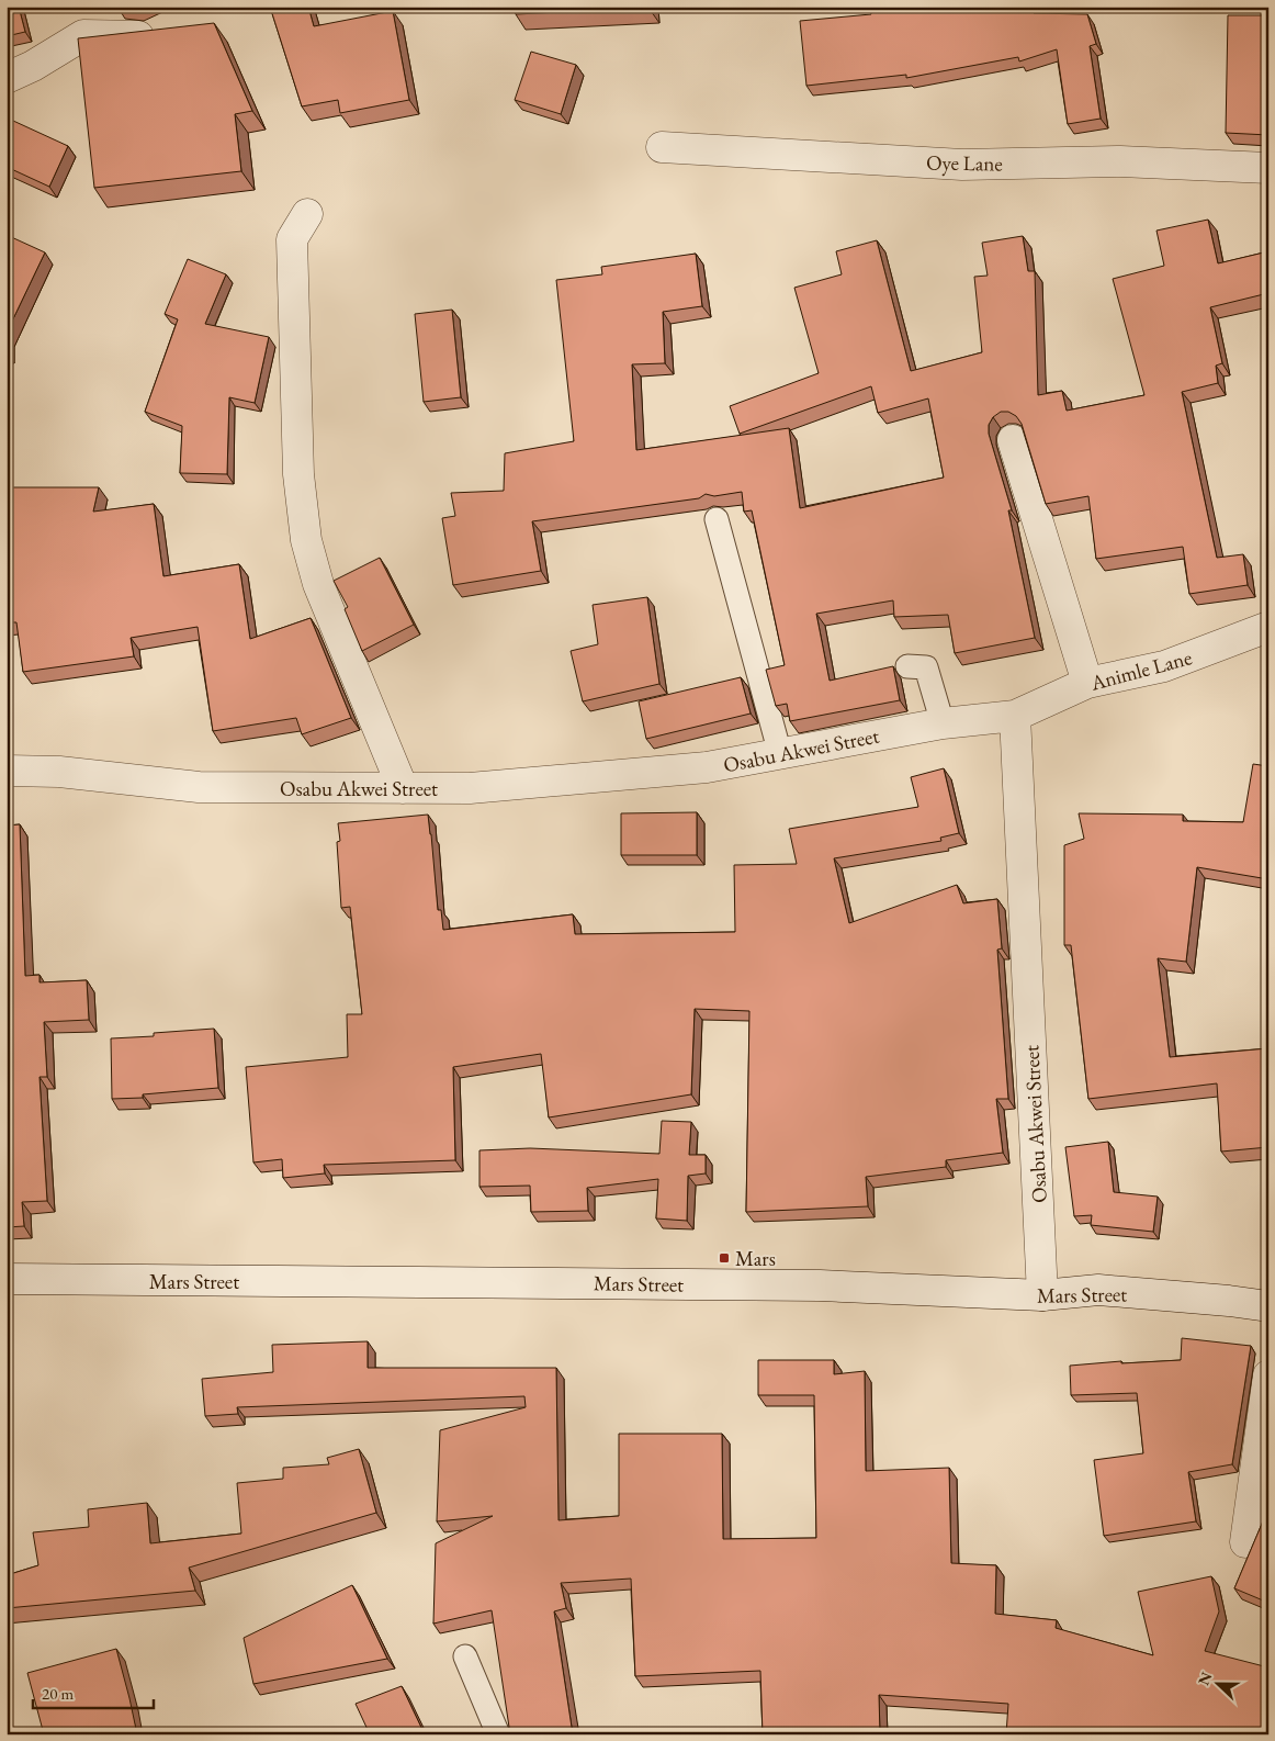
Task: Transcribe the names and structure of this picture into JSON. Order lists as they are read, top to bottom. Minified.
{"streets":{"street":["Oye Lane","Animle Lane","Osabu Akwei Street","Mars Street"]},"crossings":[["Animle Lane","Osabu Akwei Street"],["Osabu Akwei Street","Mars Street"]],"places":{"transit":["Mars"]},"scale_bar":"20 m","north":"left"}
